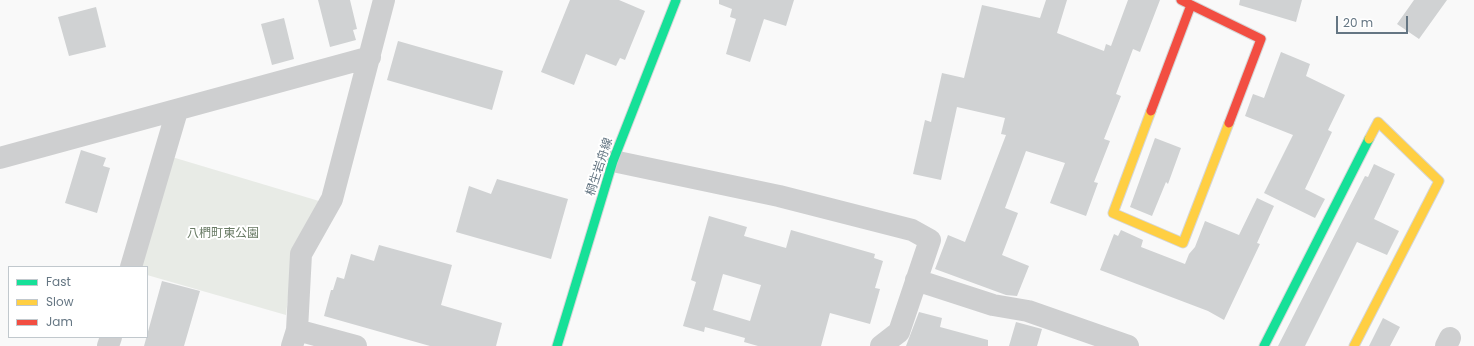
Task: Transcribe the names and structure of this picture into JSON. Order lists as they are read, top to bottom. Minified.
{"streets":{"street":["桐生岩舟線"]},"parks":["八椚町東公園"],"legend":["Fast","Slow","Jam"],"scale_bar":"20 m"}
